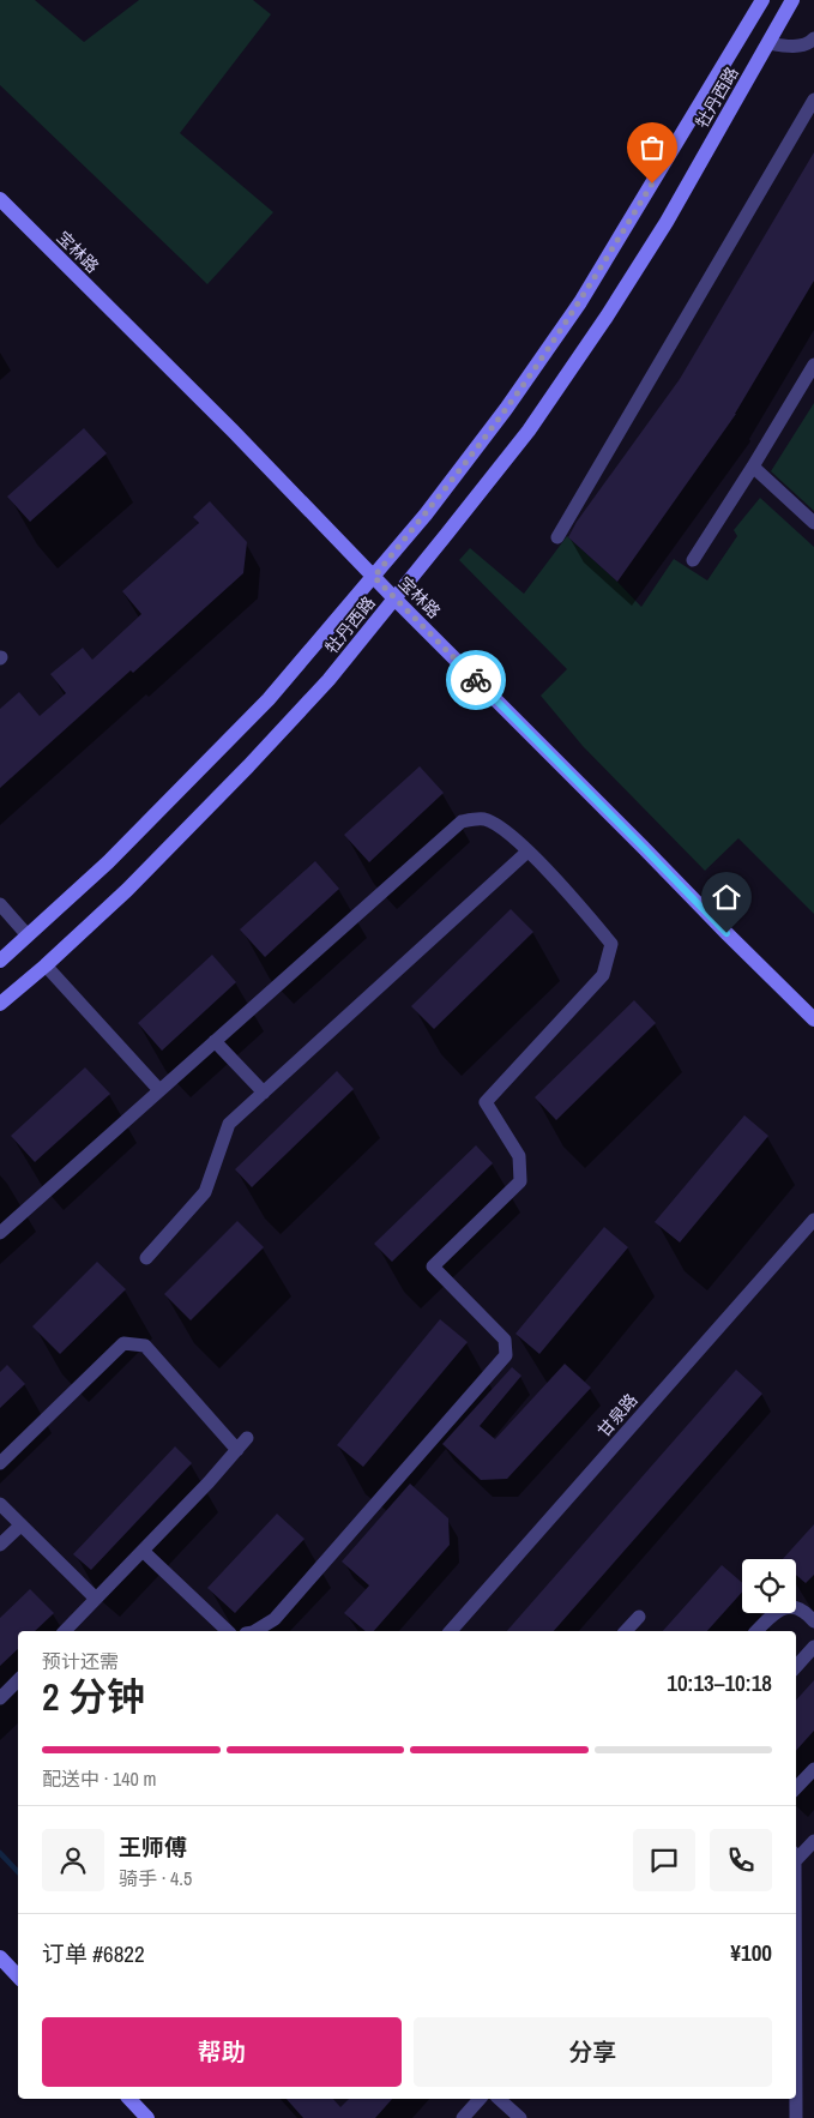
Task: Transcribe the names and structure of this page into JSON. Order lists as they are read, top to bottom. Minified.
{"streets":{"street":["牡丹西路","宝林路","甘泉路"]},"crossings":[["牡丹西路","宝林路"]],"page":{"heading":["2 分钟","预计还需","10:13–10:18"],"panel":["王师傅","骑手 · 4.5","订单 #6822","¥100"],"bar":"配送中 · 140 m","buttons":["帮助","分享"]}}
